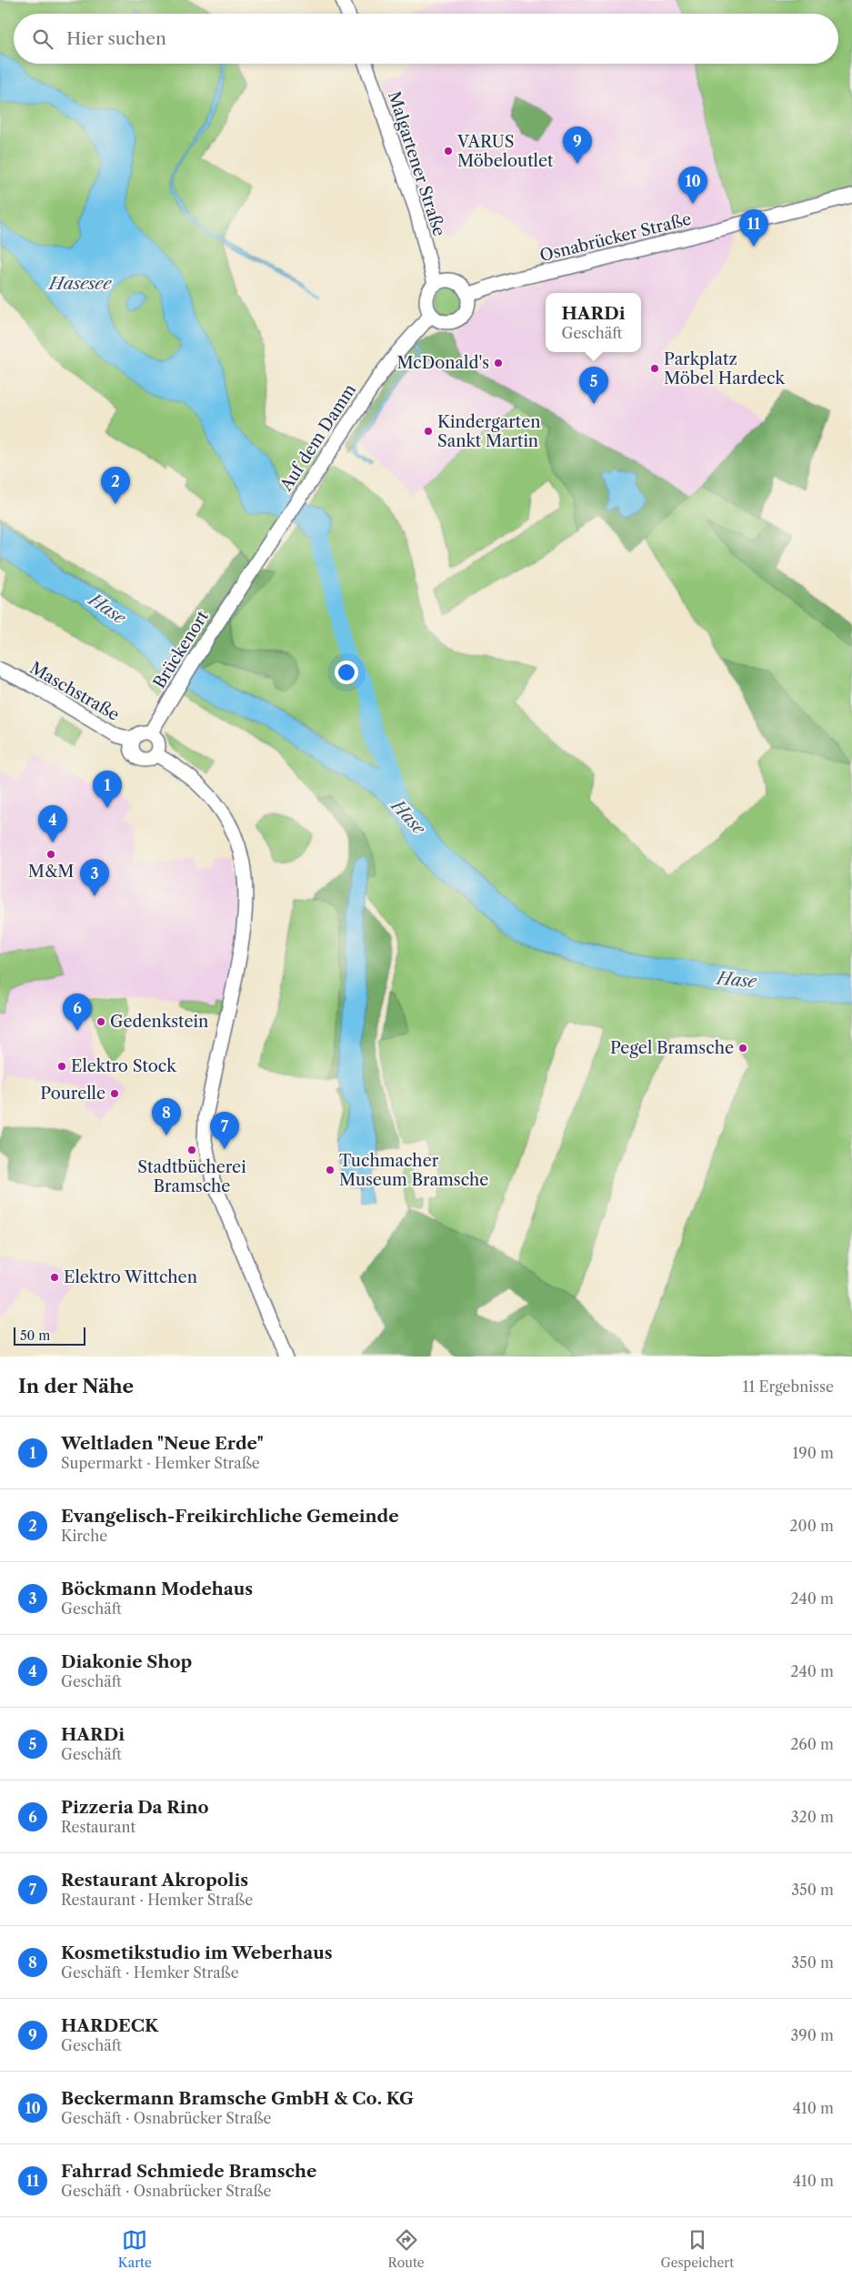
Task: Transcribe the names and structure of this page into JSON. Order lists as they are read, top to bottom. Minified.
{"streets":{"main road":["Malgartener Straße","Osnabrücker Straße","Auf dem Damm","Brückenort","Maschstraße"]},"crossings":[["Malgartener Straße","Osnabrücker Straße"],["Malgartener Straße","Auf dem Damm"],["Osnabrücker Straße","Auf dem Damm"],["Auf dem Damm","Brückenort"],["Brückenort","Maschstraße"]],"water":["Hasesee","Hase"],"places":["VARUS Möbeloutlet","McDonald's","Parkplatz Möbel Hardeck","Kindergarten Sankt Martin","M&M","Gedenkstein","Pegel Bramsche","Elektro Stock","Pourelle","Stadtbücherei Bramsche","Tuchmacher Museum Bramsche","Elektro Wittchen"],"scale_bar":"50 m","page":{"search":"Hier suchen","pins":["9","10","11","5","2","1","4","3","6","8","7"],"popup":["HARDi","Geschäft"],"scale":"50 m","heading":["In der Nähe","11 Ergebnisse"],"list":[{"mark":"1","name":"Weltladen \"Neue Erde\"","note":"Supermarkt · Hemker Straße","value":"190 m"},{"mark":"2","name":"Evangelisch-Freikirchliche Gemeinde","note":"Kirche","value":"200 m"},{"mark":"3","name":"Böckmann Modehaus","note":"Geschäft","value":"240 m"},{"mark":"4","name":"Diakonie Shop","note":"Geschäft","value":"240 m"},{"mark":"5","name":"HARDi","note":"Geschäft","value":"260 m"},{"mark":"6","name":"Pizzeria Da Rino","note":"Restaurant","value":"320 m"},{"mark":"7","name":"Restaurant Akropolis","note":"Restaurant · Hemker Straße","value":"350 m"},{"mark":"8","name":"Kosmetikstudio im Weberhaus","note":"Geschäft · Hemker Straße","value":"350 m"},{"mark":"9","name":"HARDECK","note":"Geschäft","value":"390 m"},{"mark":"10","name":"Beckermann Bramsche GmbH & Co. KG","note":"Geschäft · Osnabrücker Straße","value":"410 m"},{"mark":"11","name":"Fahrrad Schmiede Bramsche","note":"Geschäft · Osnabrücker Straße","value":"410 m"}],"nav":["Karte","Route","Gespeichert"]}}
